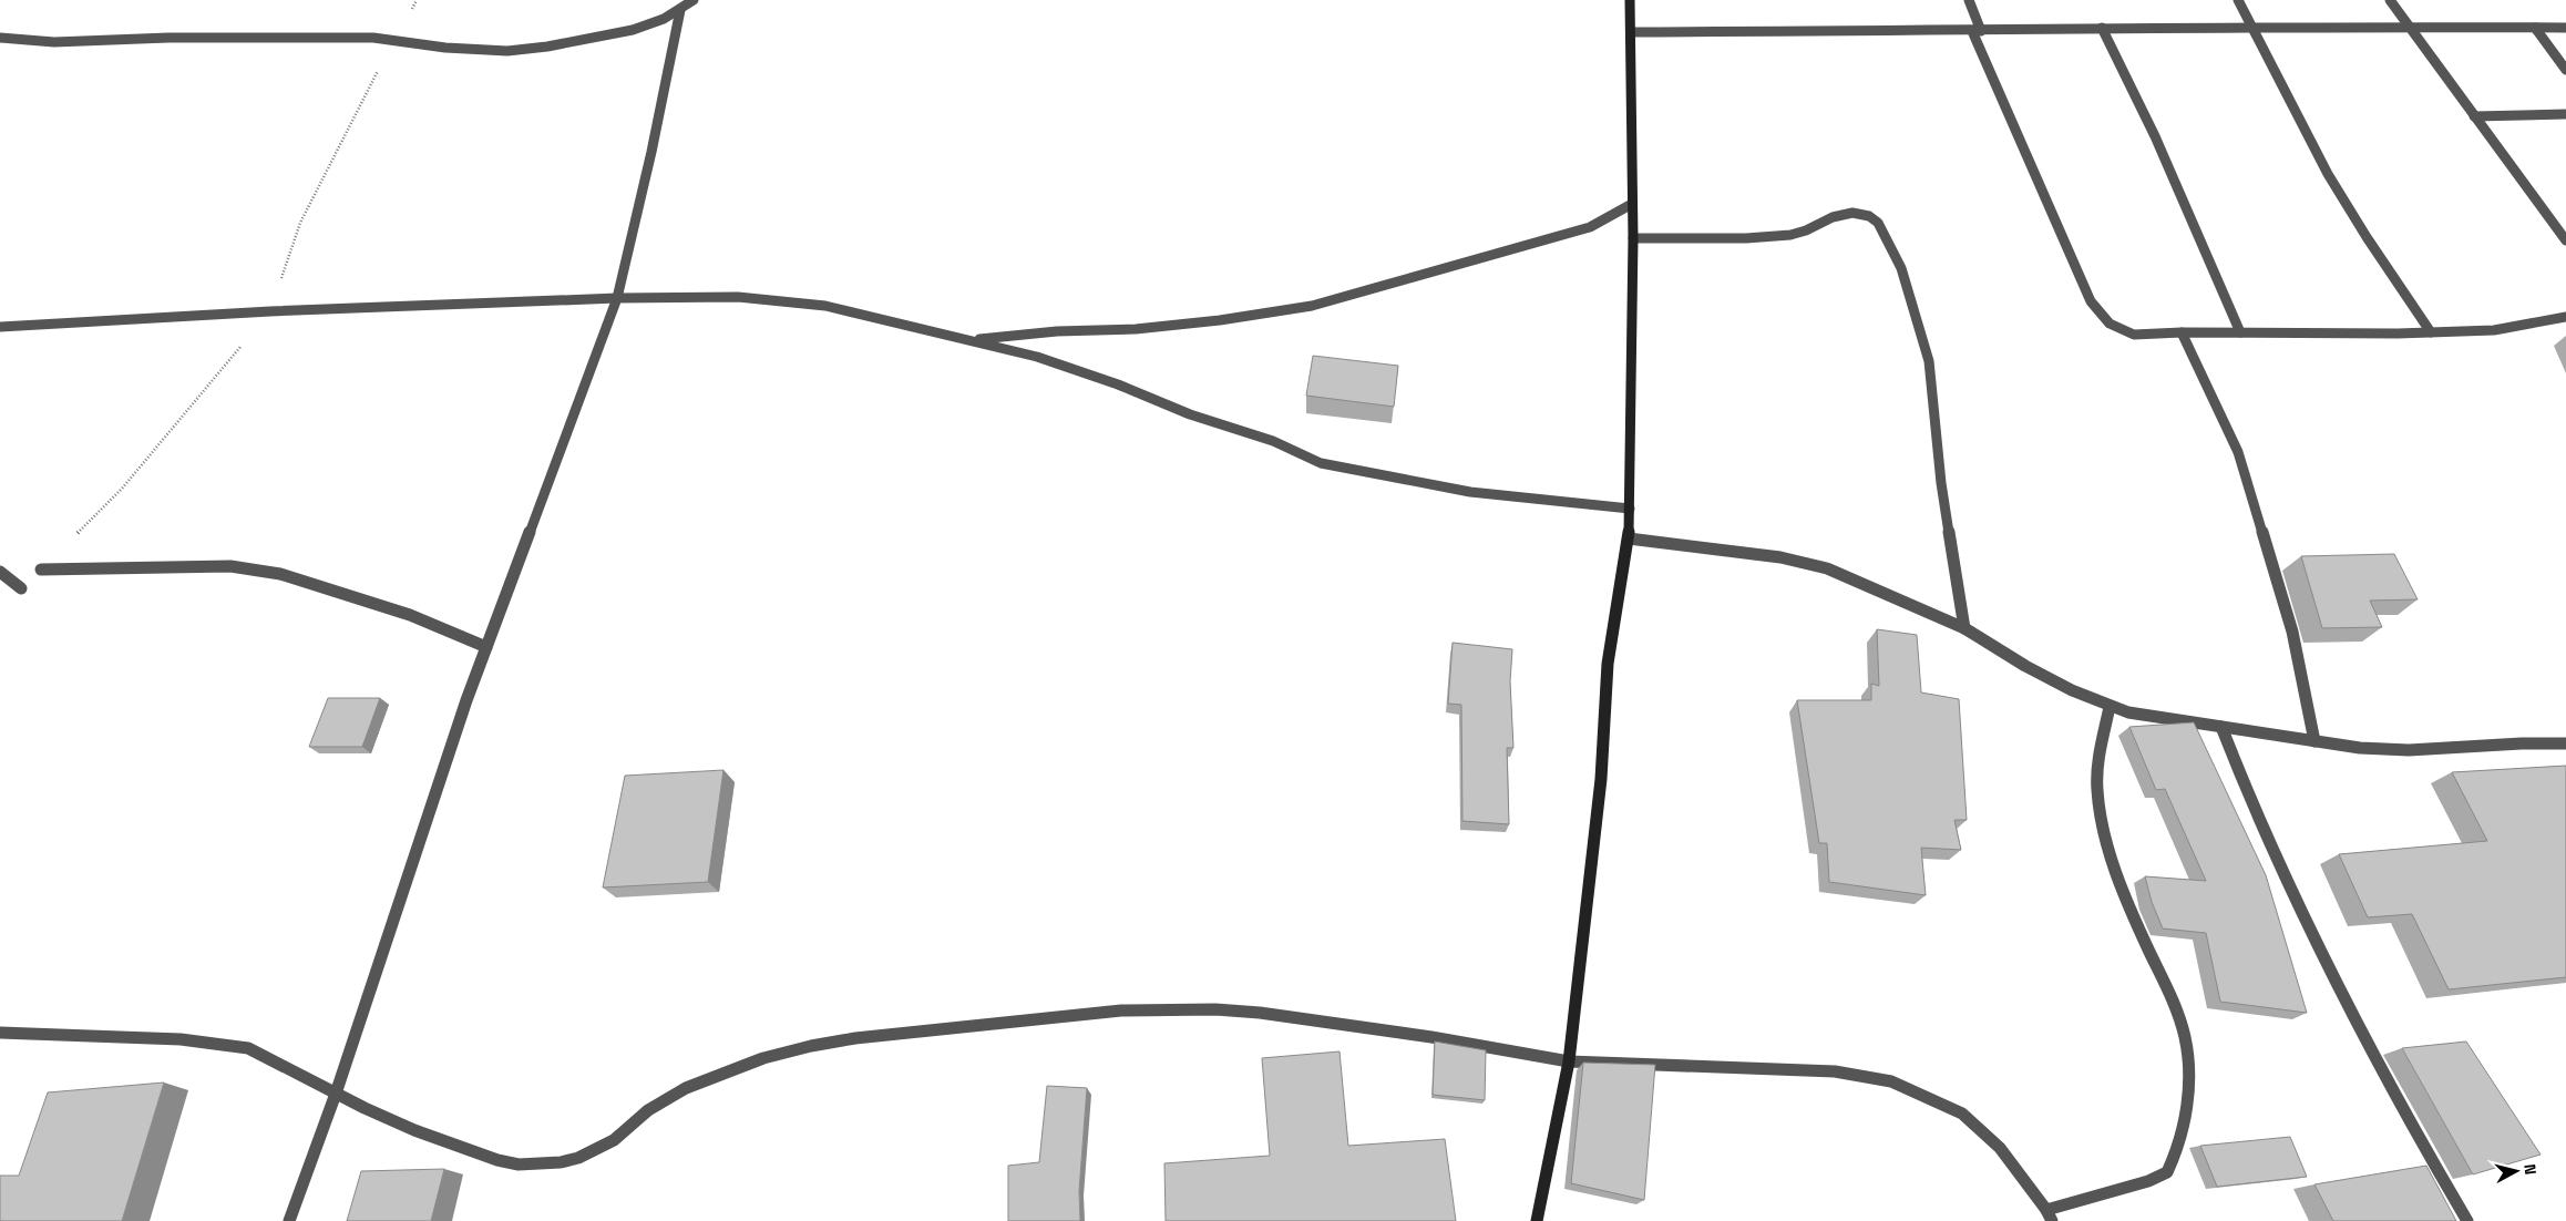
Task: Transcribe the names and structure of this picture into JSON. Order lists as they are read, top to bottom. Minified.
{"north":"right"}
